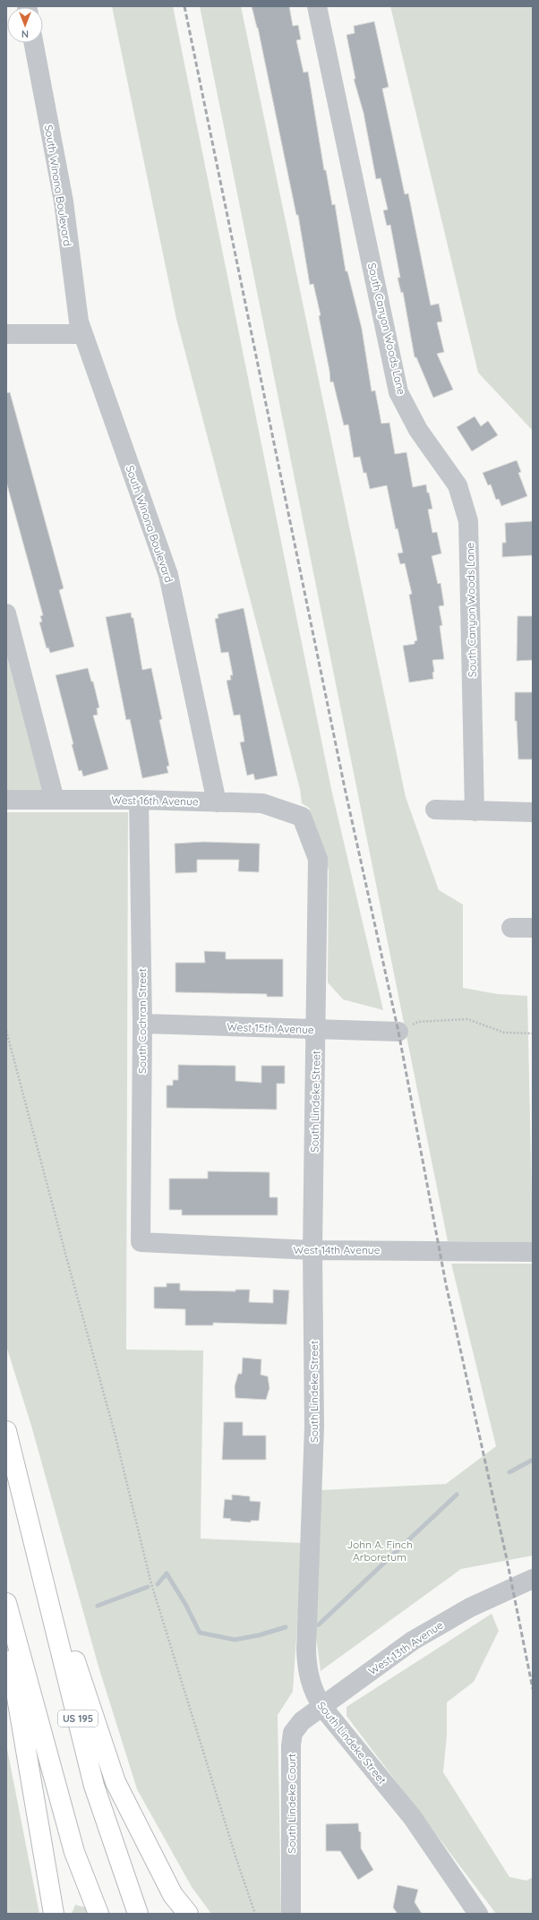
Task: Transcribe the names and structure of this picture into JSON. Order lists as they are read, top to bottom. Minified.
{"streets":{"highway":["US 195"],"street":["South Winona Boulevard","South Canyon Woods Lane","West 16th Avenue","South Cochran Street","West 15th Avenue","South Lindeke Street","West 14th Avenue","West 13th Avenue","South Lindeke Court"]},"crossings":[["South Winona Boulevard","West 16th Avenue"],["West 16th Avenue","South Cochran Street"],["West 16th Avenue","South Lindeke Street"],["South Cochran Street","West 15th Avenue"],["South Cochran Street","West 14th Avenue"],["West 15th Avenue","South Lindeke Street"],["South Lindeke Street","West 14th Avenue"],["South Lindeke Street","West 13th Avenue"],["South Lindeke Street","South Lindeke Court"],["West 13th Avenue","South Lindeke Court"]],"parks":["John A. Finch Arboretum"],"north":"bottom"}
